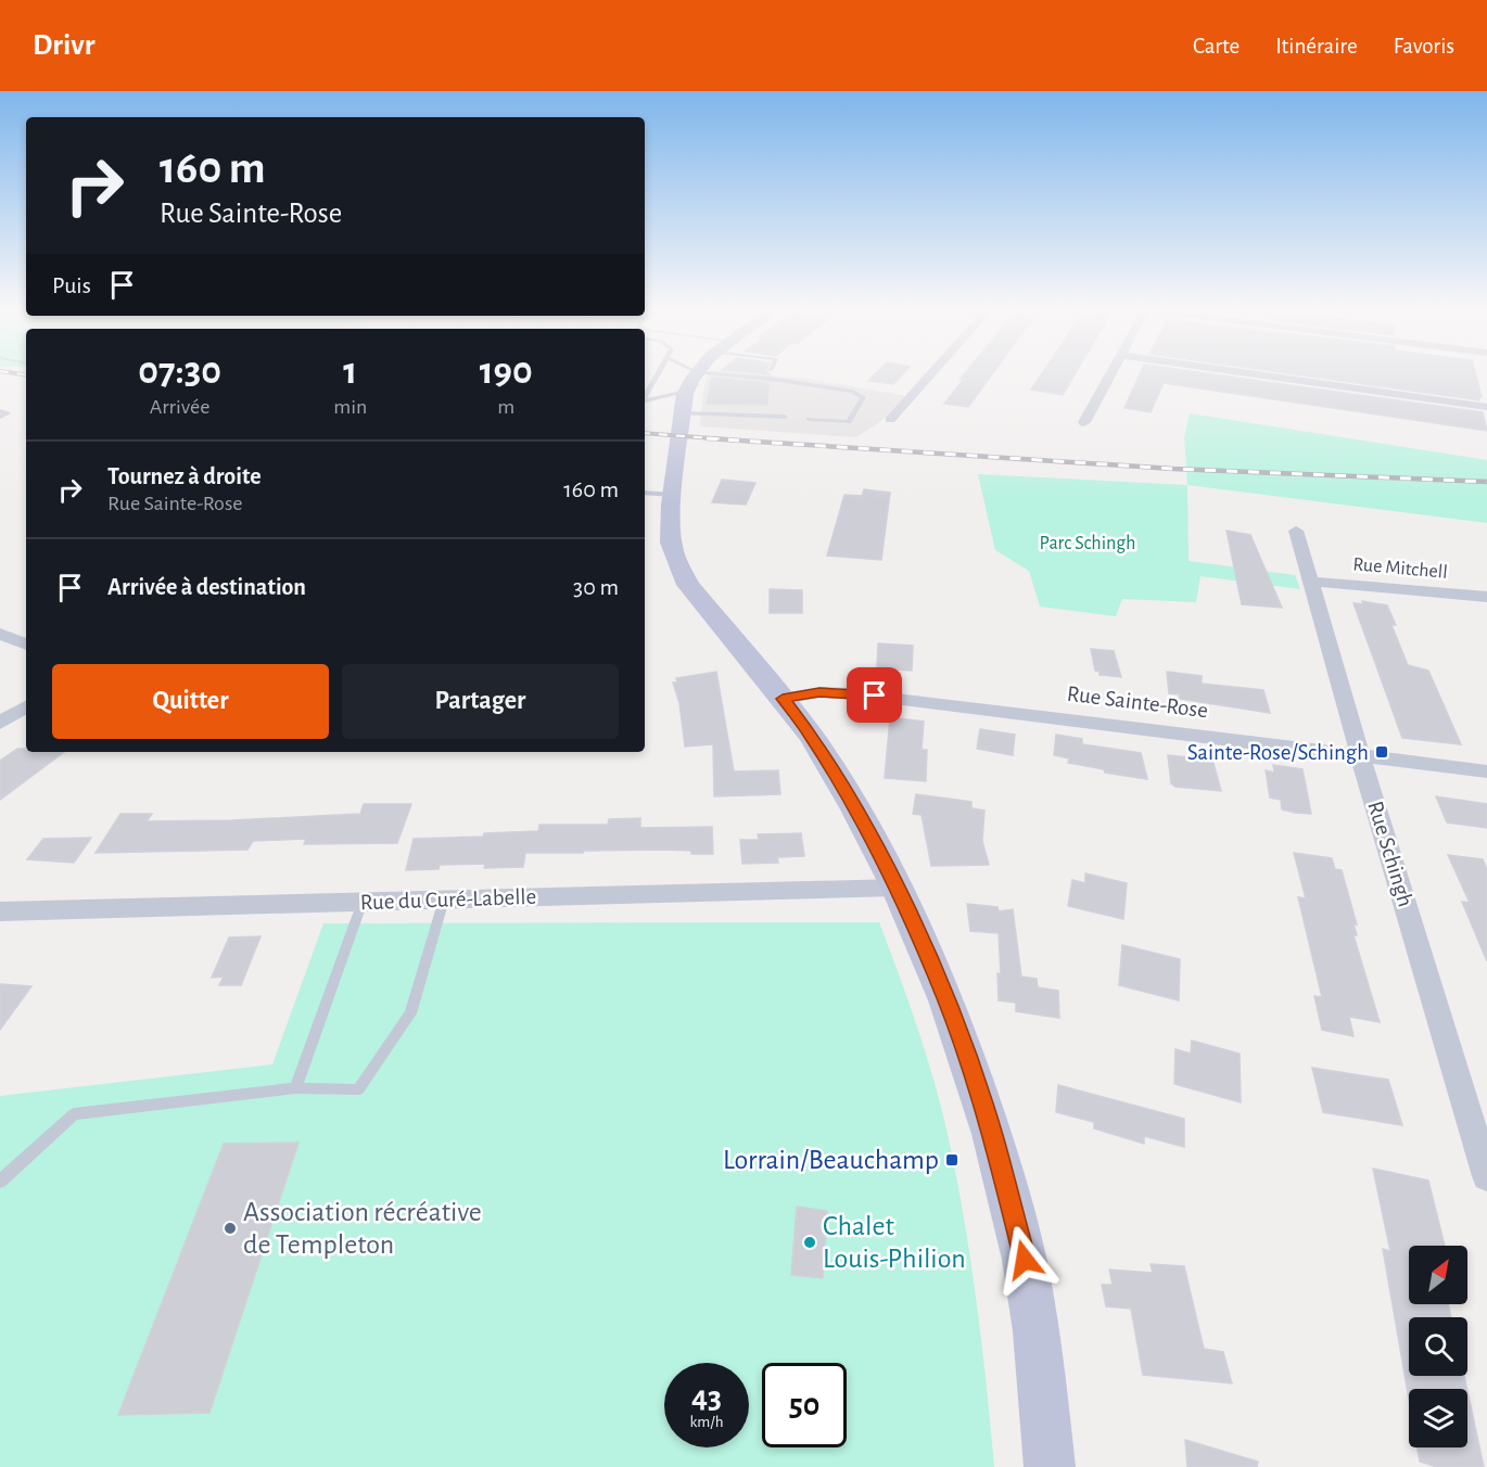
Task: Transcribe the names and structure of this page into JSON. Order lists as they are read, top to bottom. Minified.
{"streets":{"street":["Rue Mitchell","Rue Sainte-Rose","Rue Schingh","Rue du Curé-Labelle"]},"crossings":[["Rue Mitchell","Rue Schingh"],["Rue Sainte-Rose","Rue Schingh"]],"parks":["Parc Schingh"],"places":{"transit":["Sainte-Rose/Schingh","Lorrain/Beauchamp"],"other":["Association récréative de Templeton","Chalet Louis-Philion"]},"north":"top right","page":{"header":"Drivr","nav":["Carte","Itinéraire","Favoris"],"turn":["160 m","Rue Sainte-Rose"],"then":"Puis","eta":["07:30","Arrivée","1","min","190","m"],"list":[{"name":"Tournez à droite","note":"Rue Sainte-Rose","value":"160 m"},{"name":"Arrivée à destination","value":"30 m"}],"buttons":["Quitter","Partager"],"speed":"43 km/h","limit":"50"}}
